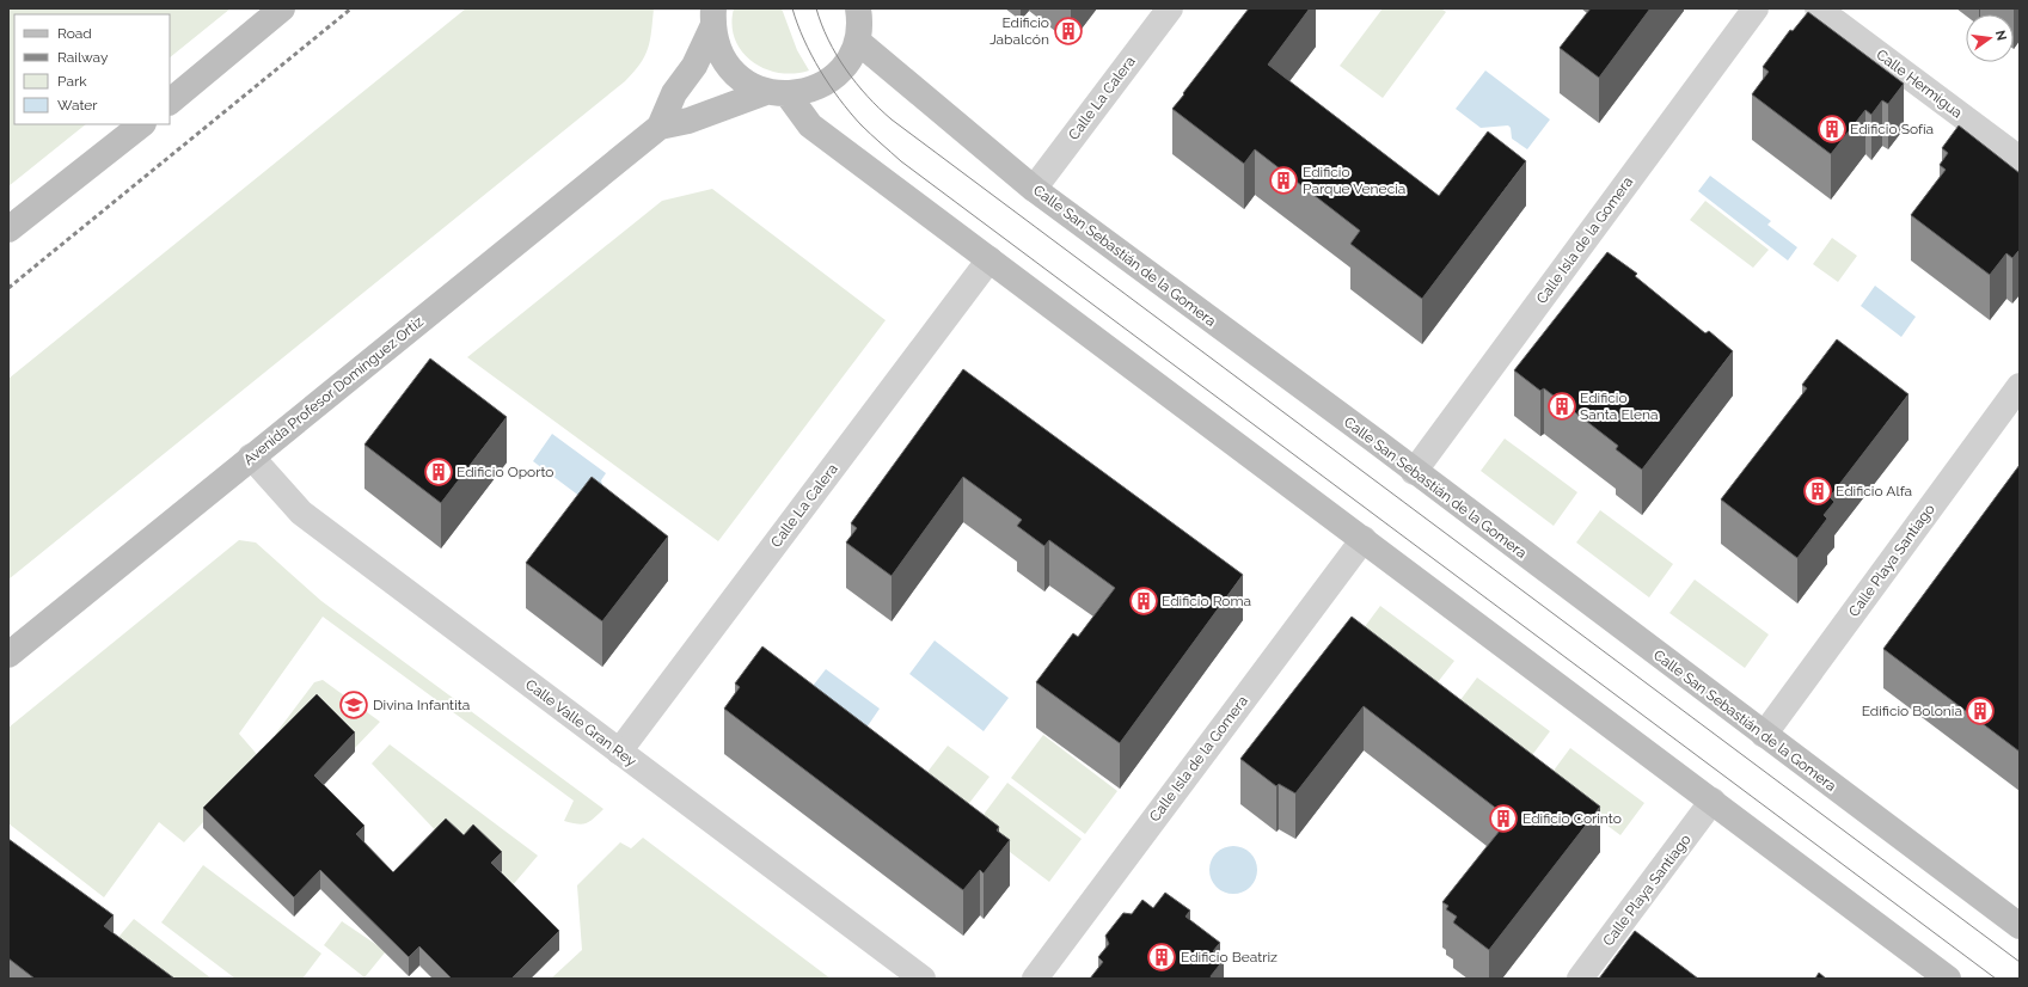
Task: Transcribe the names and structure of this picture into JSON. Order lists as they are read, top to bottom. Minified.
{"streets":{"main road":["Calle San Sebastián de la Gomera","Avenida Profesor Domínguez Ortiz"],"street":["Calle Hermigua","Calle La Calera","Calle Isla de la Gomera","Calle Playa Santiago","Calle Valle Gran Rey"]},"crossings":[["Calle La Calera","Calle San Sebastián de la Gomera"],["Calle La Calera","Calle Valle Gran Rey"],["Calle Isla de la Gomera","Calle San Sebastián de la Gomera"],["Calle San Sebastián de la Gomera","Avenida Profesor Domínguez Ortiz"],["Calle San Sebastián de la Gomera","Calle Playa Santiago"],["Avenida Profesor Domínguez Ortiz","Calle Valle Gran Rey"]],"places":{"building":["Edificio Jabalcón","Edificio Sofía","Edificio Parque Venecia","Edificio Santa Elena","Edificio Oporto","Edificio Alfa","Edificio Roma","Edificio Bolonia","Edificio Corinto","Edificio Beatriz"],"school or university":["Divina Infantita"]},"legend":["Road","Railway","Park","Water"],"north":"right"}
